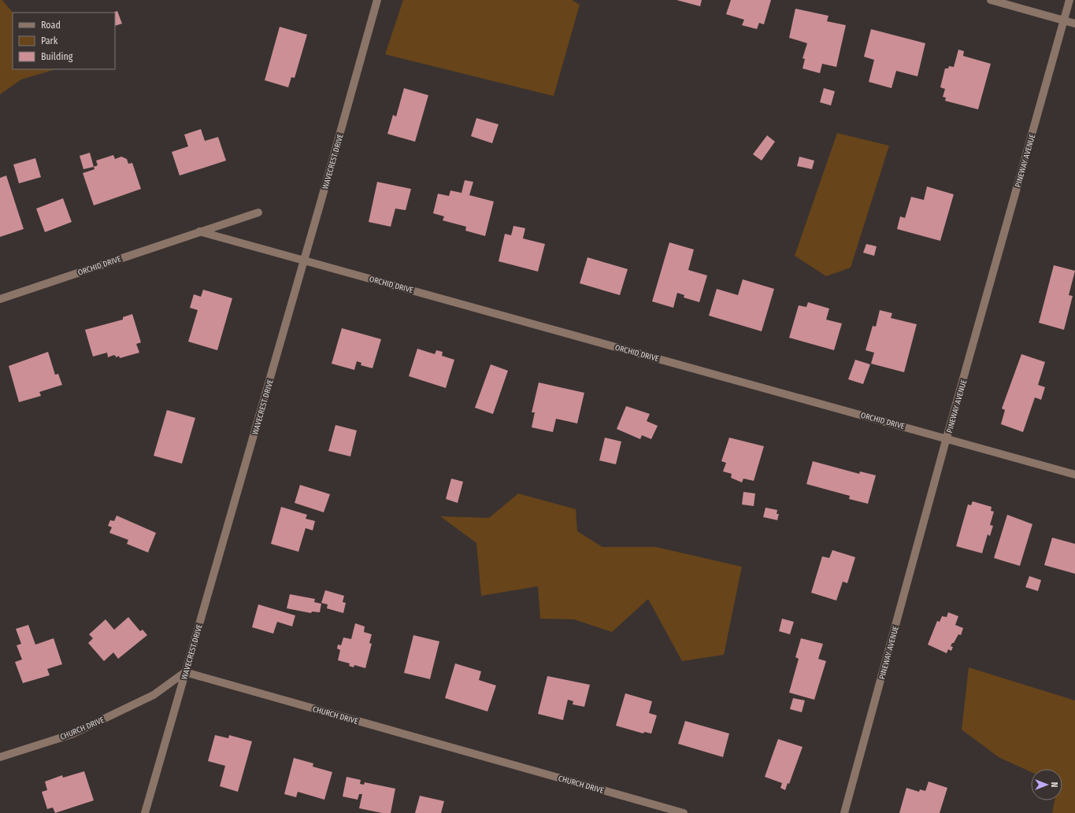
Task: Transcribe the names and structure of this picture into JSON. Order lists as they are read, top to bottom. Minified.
{"streets":{"street":["PINEWAY AVENUE","WAVECREST DRIVE","ORCHID DRIVE","CHURCH DRIVE"]},"crossings":[["PINEWAY AVENUE","ORCHID DRIVE"],["WAVECREST DRIVE","ORCHID DRIVE"],["WAVECREST DRIVE","CHURCH DRIVE"]],"legend":["Road","Park","Building"],"north":"right"}
